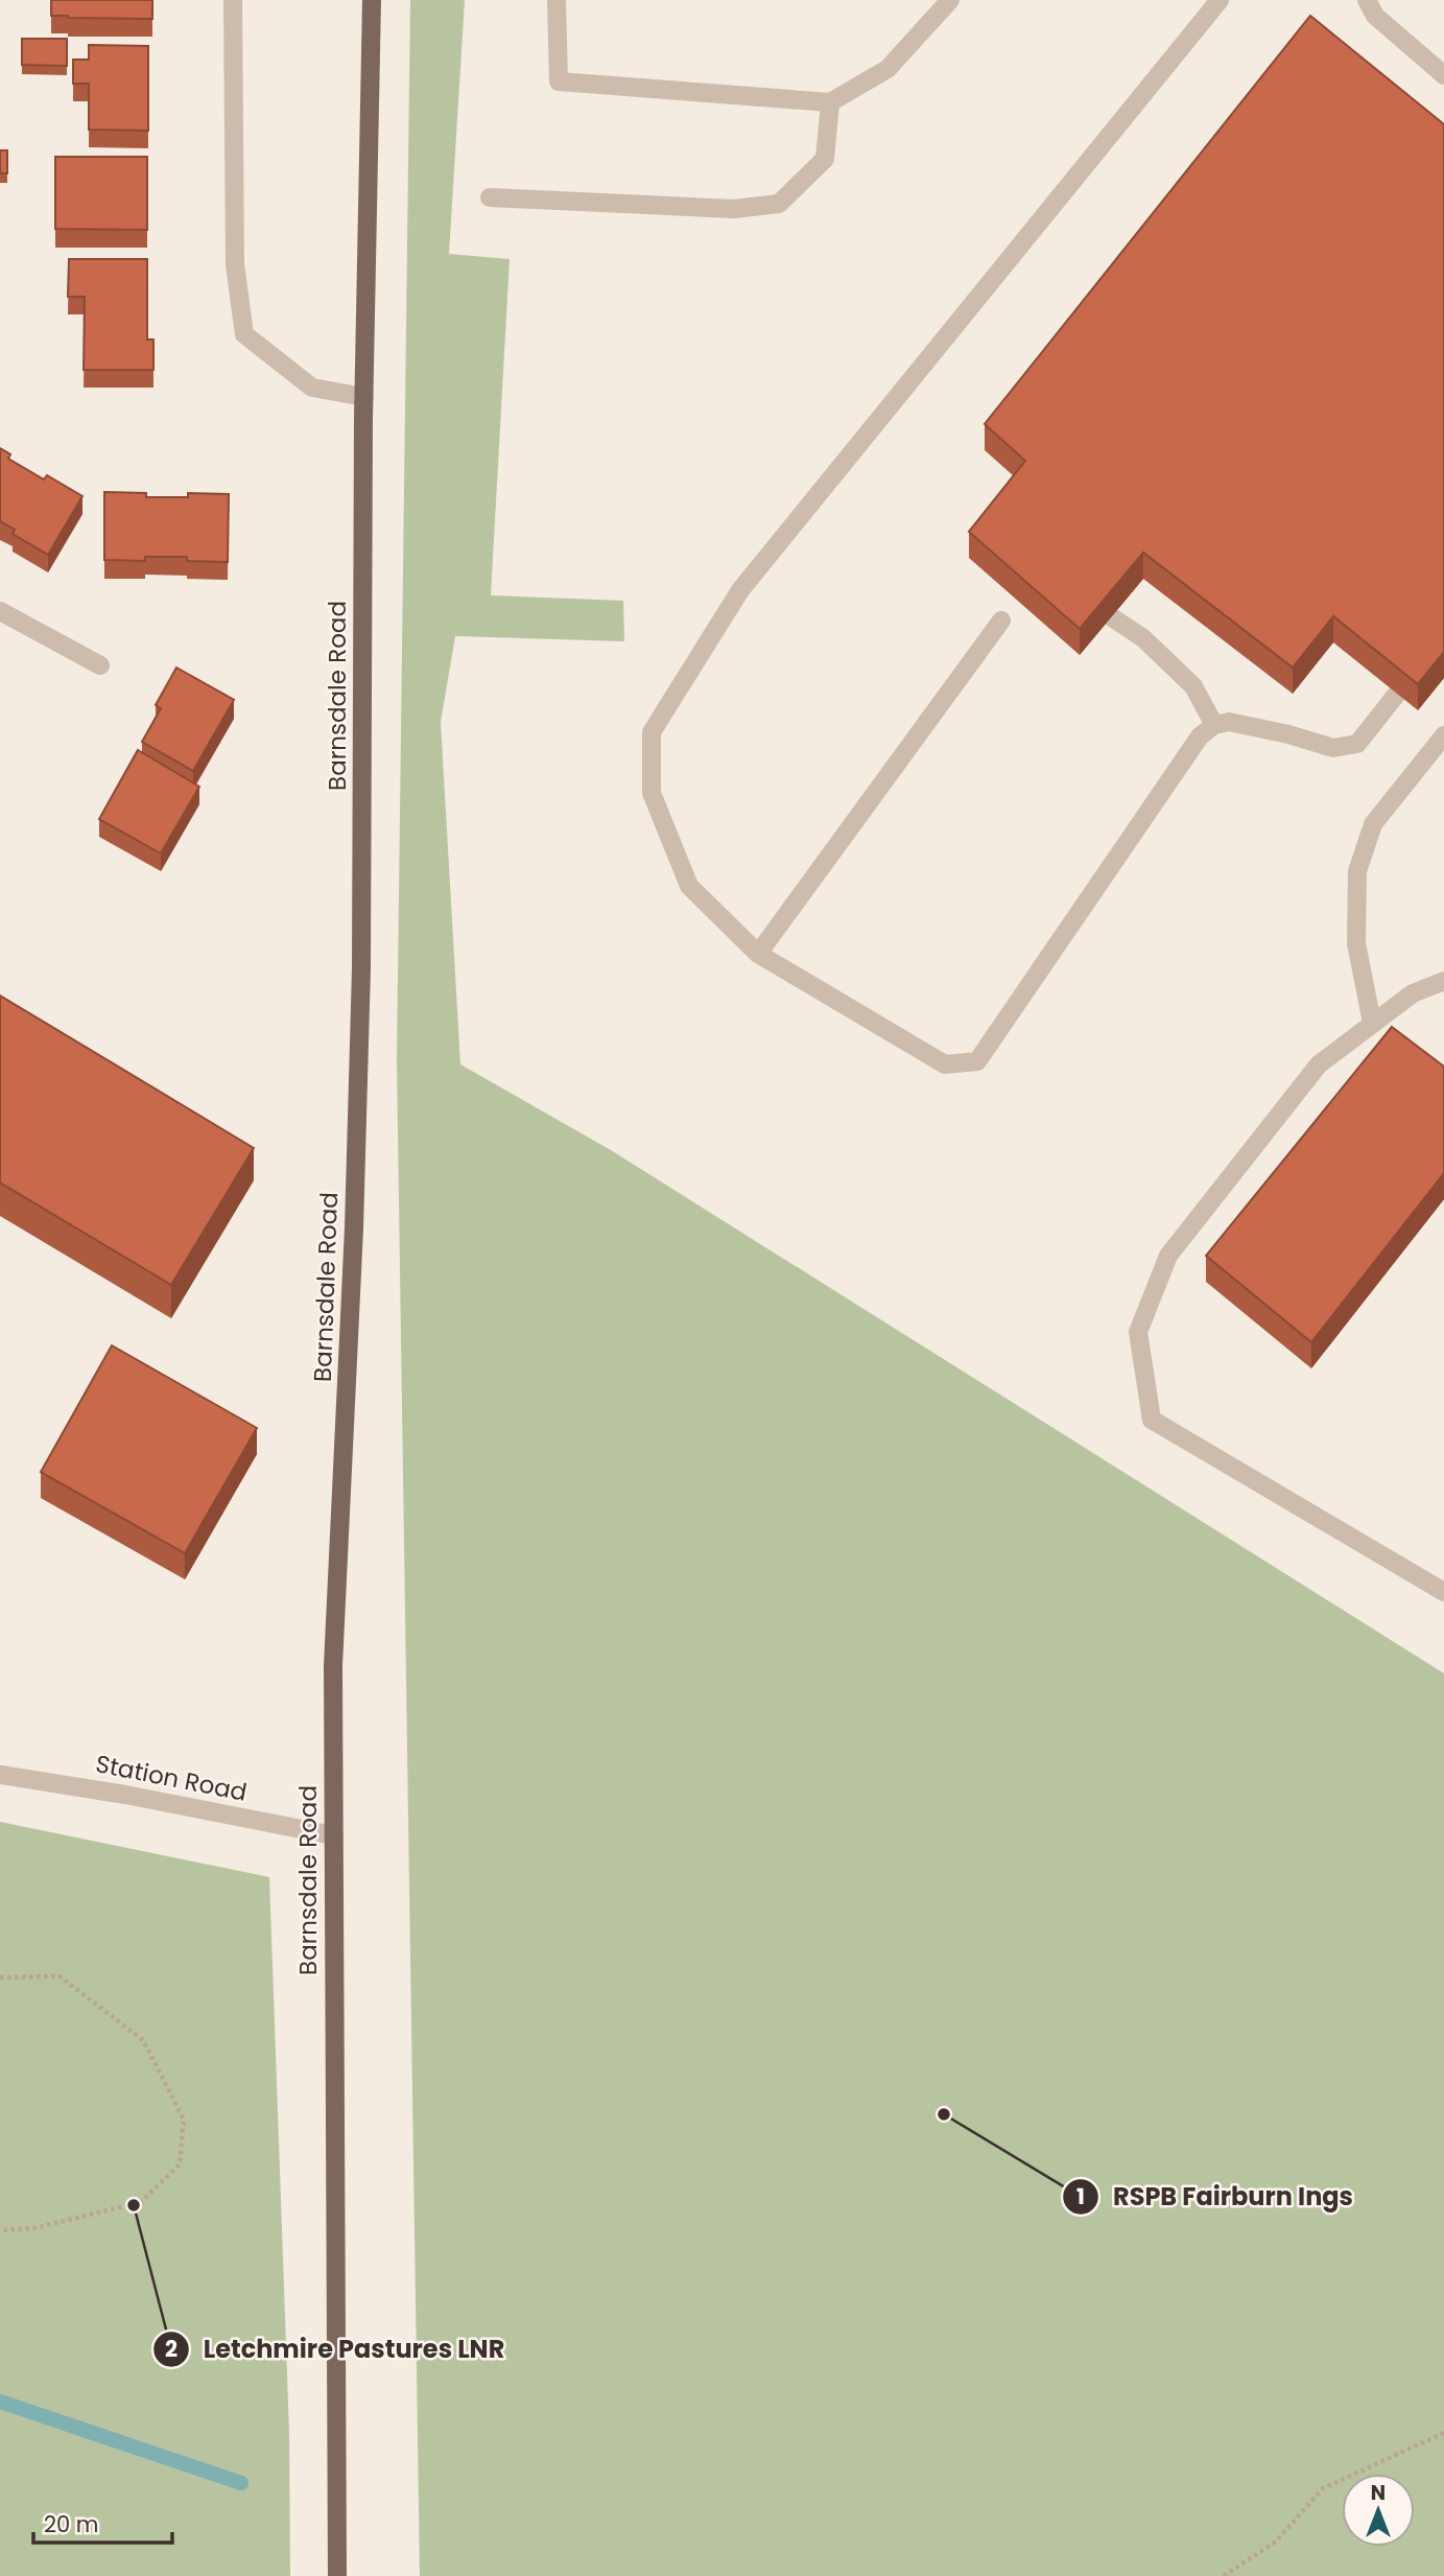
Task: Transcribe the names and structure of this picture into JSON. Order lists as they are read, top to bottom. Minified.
{"streets":{"main road":["Barnsdale Road"],"street":["Station Road"]},"crossings":[["Barnsdale Road","Station Road"]],"places":["RSPB Fairburn Ings","Letchmire Pastures LNR"],"scale_bar":"20 m","north":"top"}
